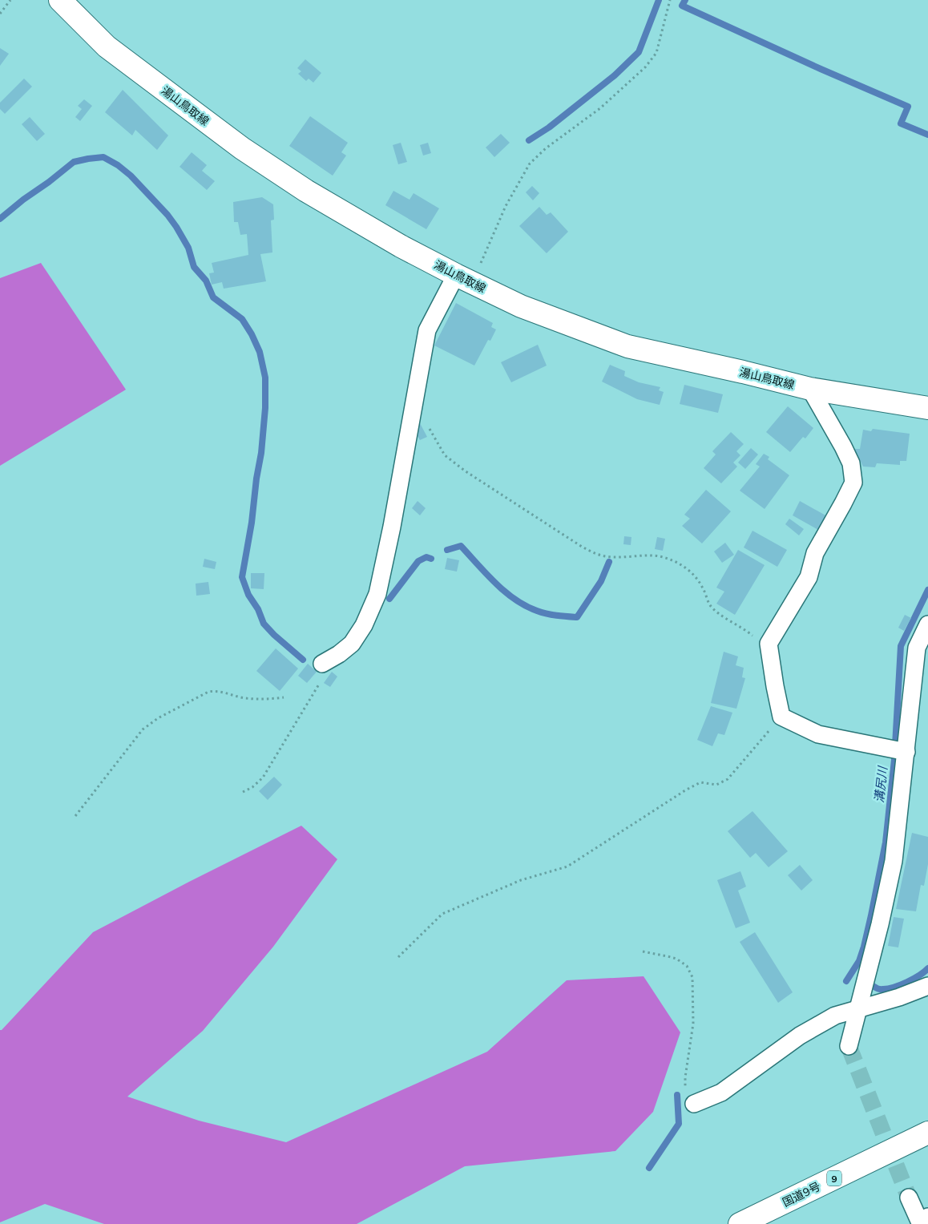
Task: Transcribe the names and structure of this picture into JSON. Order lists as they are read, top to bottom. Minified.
{"streets":{"main road":["湯山鳥取線","9","国道9号"]},"water":["溝尻川"]}
